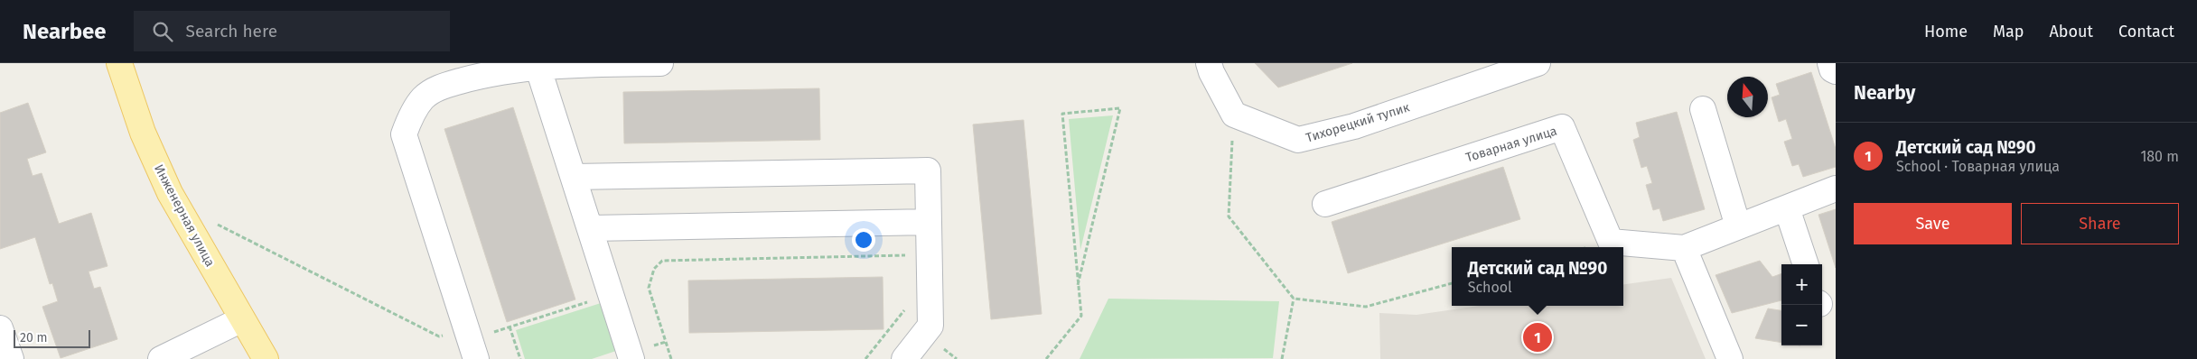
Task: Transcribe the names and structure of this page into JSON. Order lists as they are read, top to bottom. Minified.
{"streets":{"main road":["Инженерная улица"],"street":["Тихорецкий тупик","Товарная улица"]},"scale_bar":"20 m","north":"top","page":{"header":"Nearbee","search":"Search here","nav":["Home","Map","About","Contact"],"heading":"Nearby","list":[{"mark":"1","name":"Детский сад №90","note":"School · Товарная улица","value":"180 m"}],"buttons":["Save","Share"],"popup":["Детский сад №90","School"],"map_buttons":["+","−"],"pins":"1","scale":"20 m"}}
